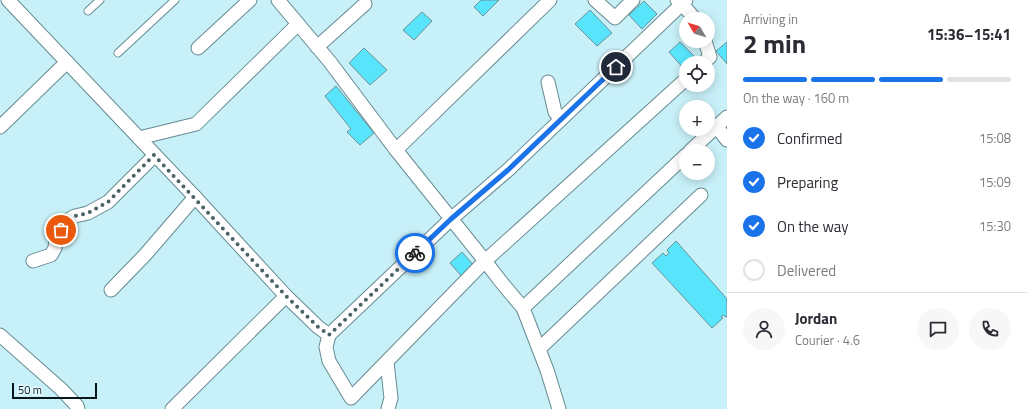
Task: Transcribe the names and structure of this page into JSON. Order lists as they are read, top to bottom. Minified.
{"scale_bar":"50 m","north":"top left","page":{"heading":["2 min","Arriving in","15:36–15:41"],"panel":["Jordan","Courier · 4.6"],"map_buttons":["+","−"],"bar":"On the way · 160 m","list":[["Confirmed","15:08"],["Preparing","15:09"],["On the way","15:30"],"Delivered"],"scale":"50 m"}}
